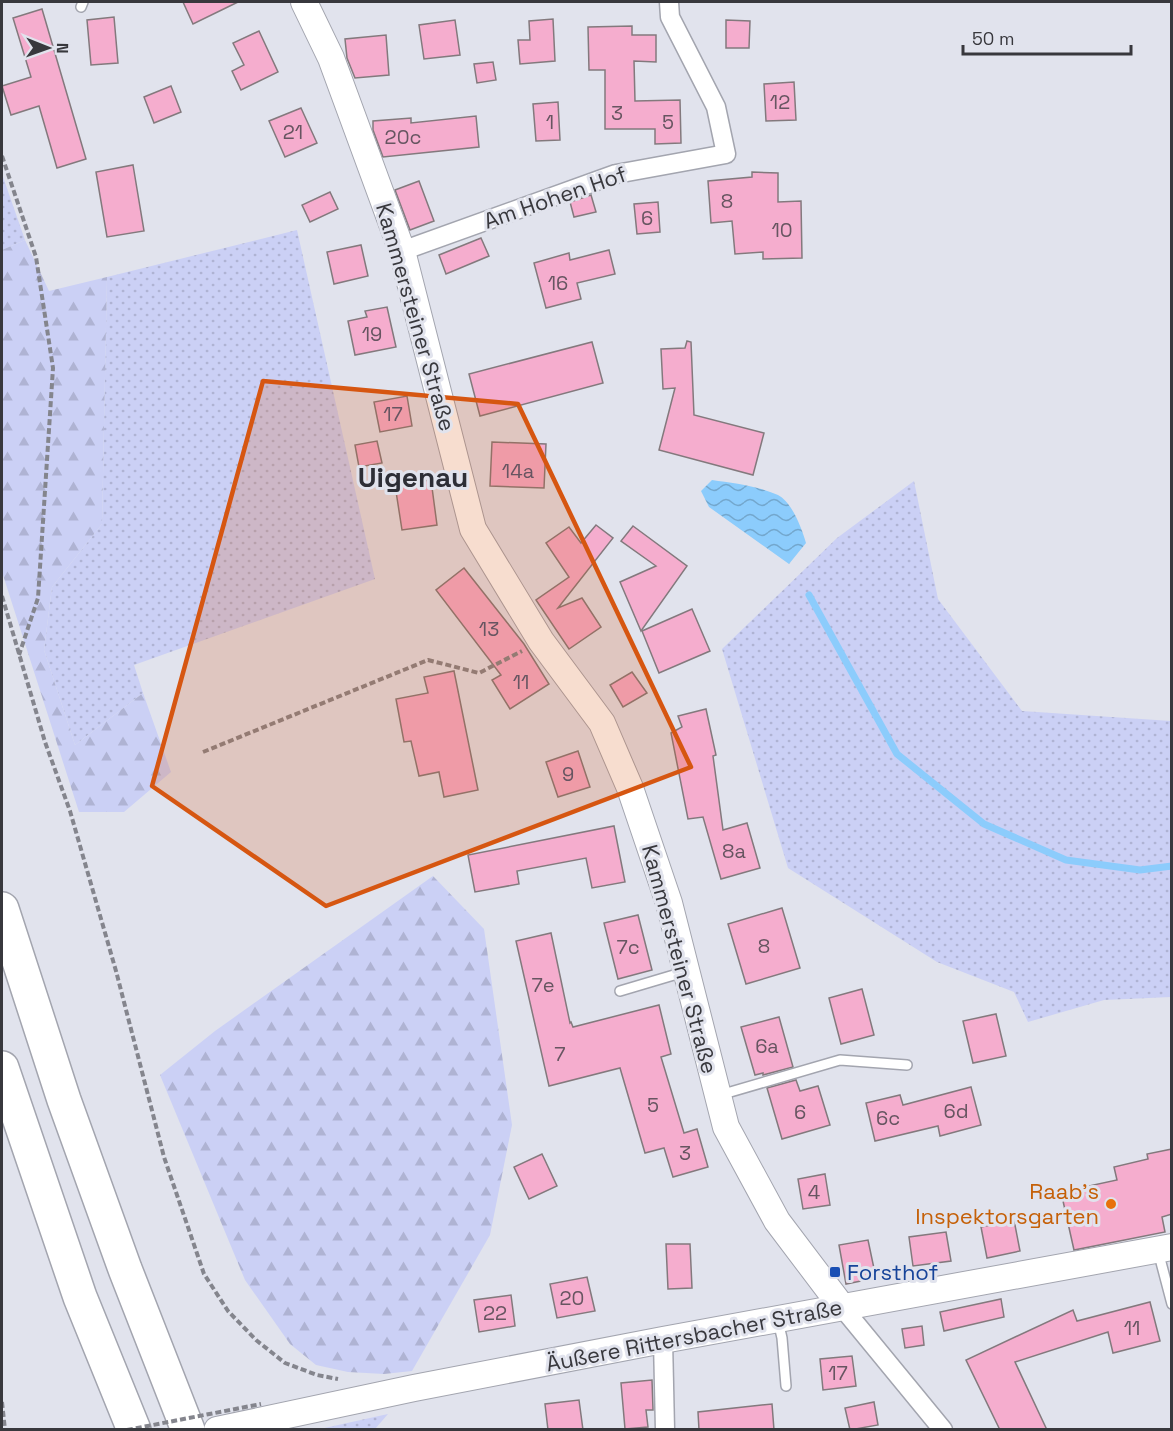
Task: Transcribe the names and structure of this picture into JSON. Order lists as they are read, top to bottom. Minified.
{"streets":{"street":["Am Hohen Hof","Kammersteiner Straße","Äußere Rittersbacher Straße"]},"crossings":[["Am Hohen Hof","Kammersteiner Straße"],["Kammersteiner Straße","Äußere Rittersbacher Straße"]],"districts":["Uigenau"],"places":{"other":["Raab's Inspektorsgarten"],"transit":["Forsthof"]},"house_numbers":["12","3","1","5","21","20c","8","6","10","16","19","17","14a","13","11","9","8a","8","7c","7e","6a","7","5","6d","6","6c","3","4","20","22","11","17"],"scale_bar":"50 m","north":"right"}
